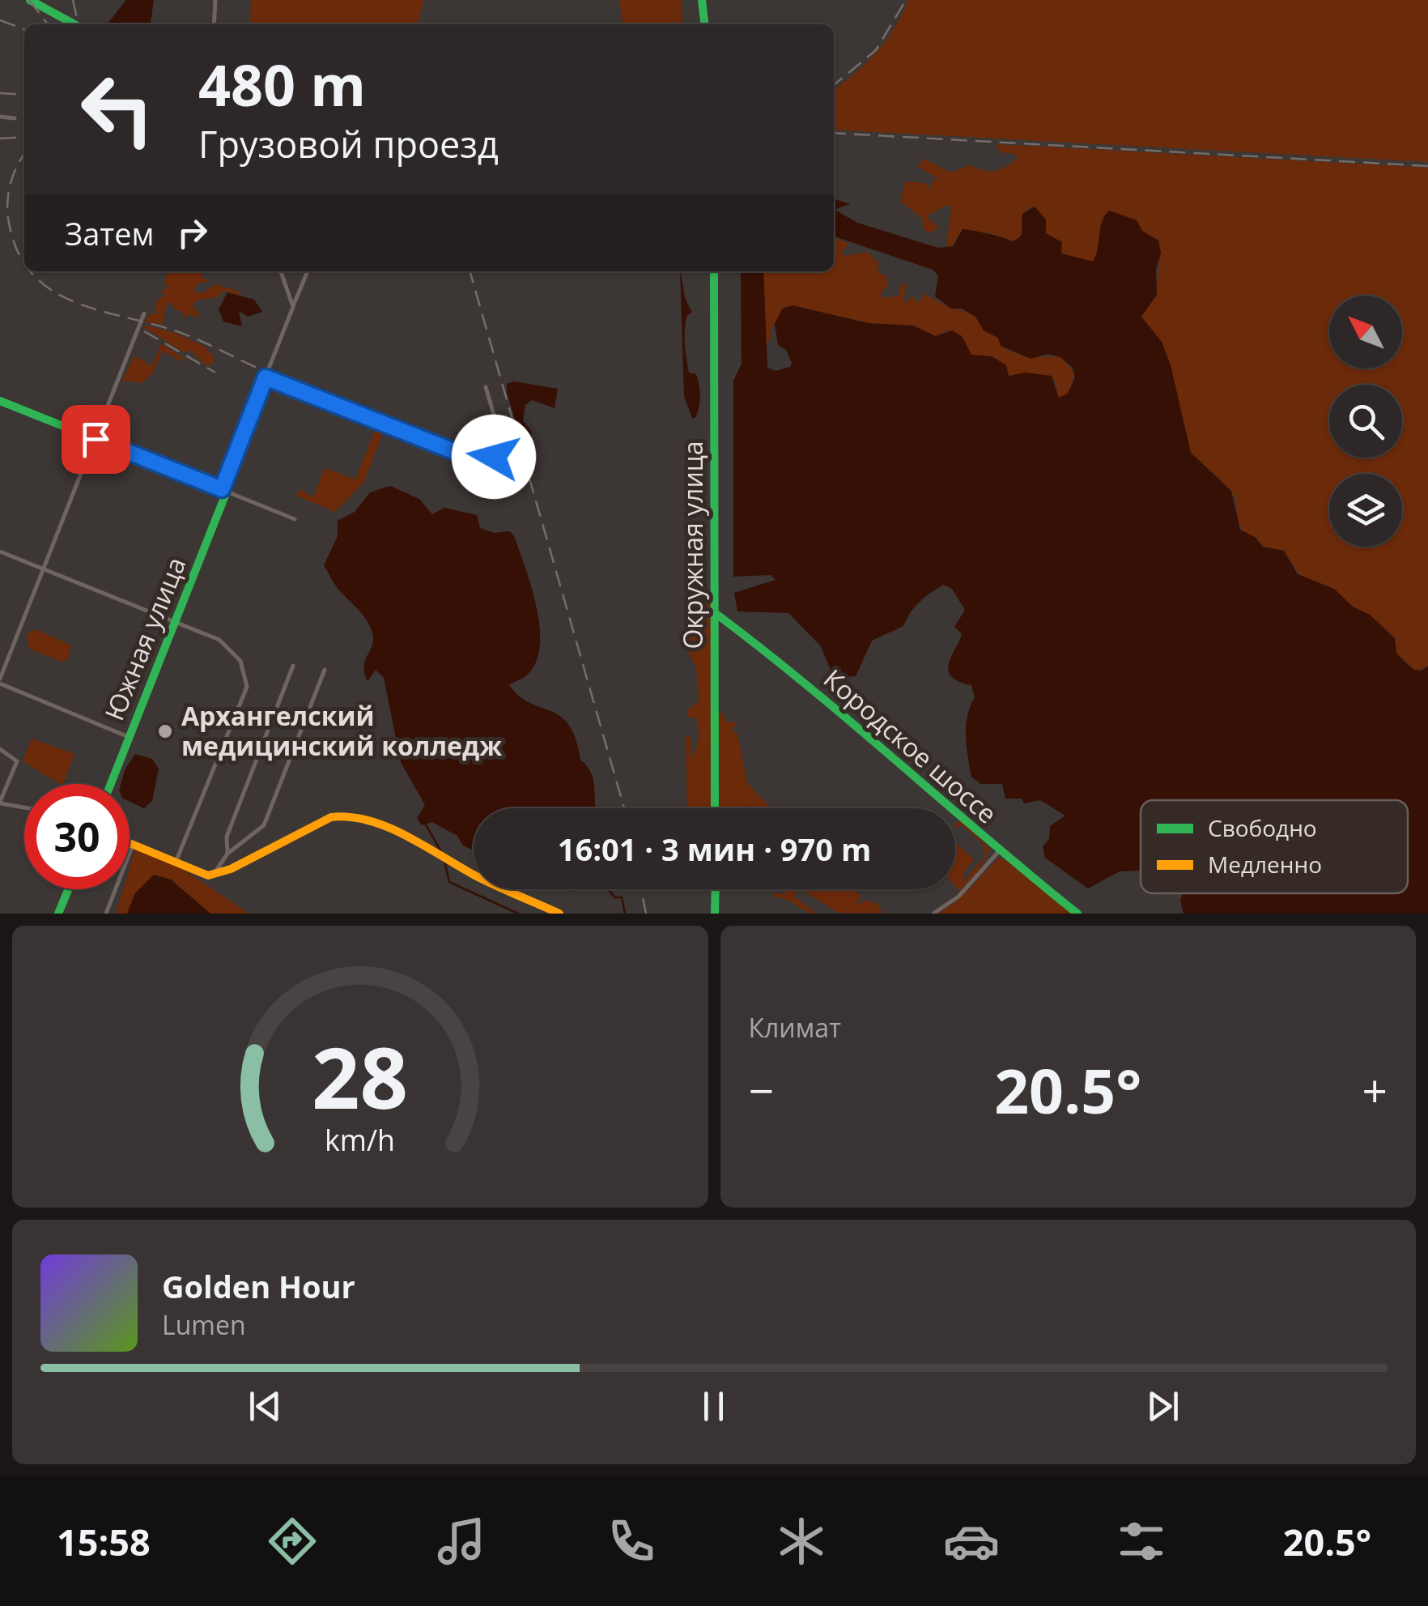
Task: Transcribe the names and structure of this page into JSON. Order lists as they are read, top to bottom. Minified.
{"streets":{"main road":["Окружная улица","Южная улица","Кородское шоссе"]},"crossings":[["Окружная улица","Кородское шоссе"]],"places":["Архангелский медицинский колледж"],"legend":["Свободно","Медленно"],"north":"top left","page":{"turn":["480 m","Грузовой проезд"],"then":"Затем","limit":"30","trip":"16:01 · 3 мин · 970 m","tile":"Климат","heat":["−","20.5°","+"],"song":["Golden Hour","Lumen"],"tabs":["15:58","20.5°"],"gauge":["28","km/h"]}}
